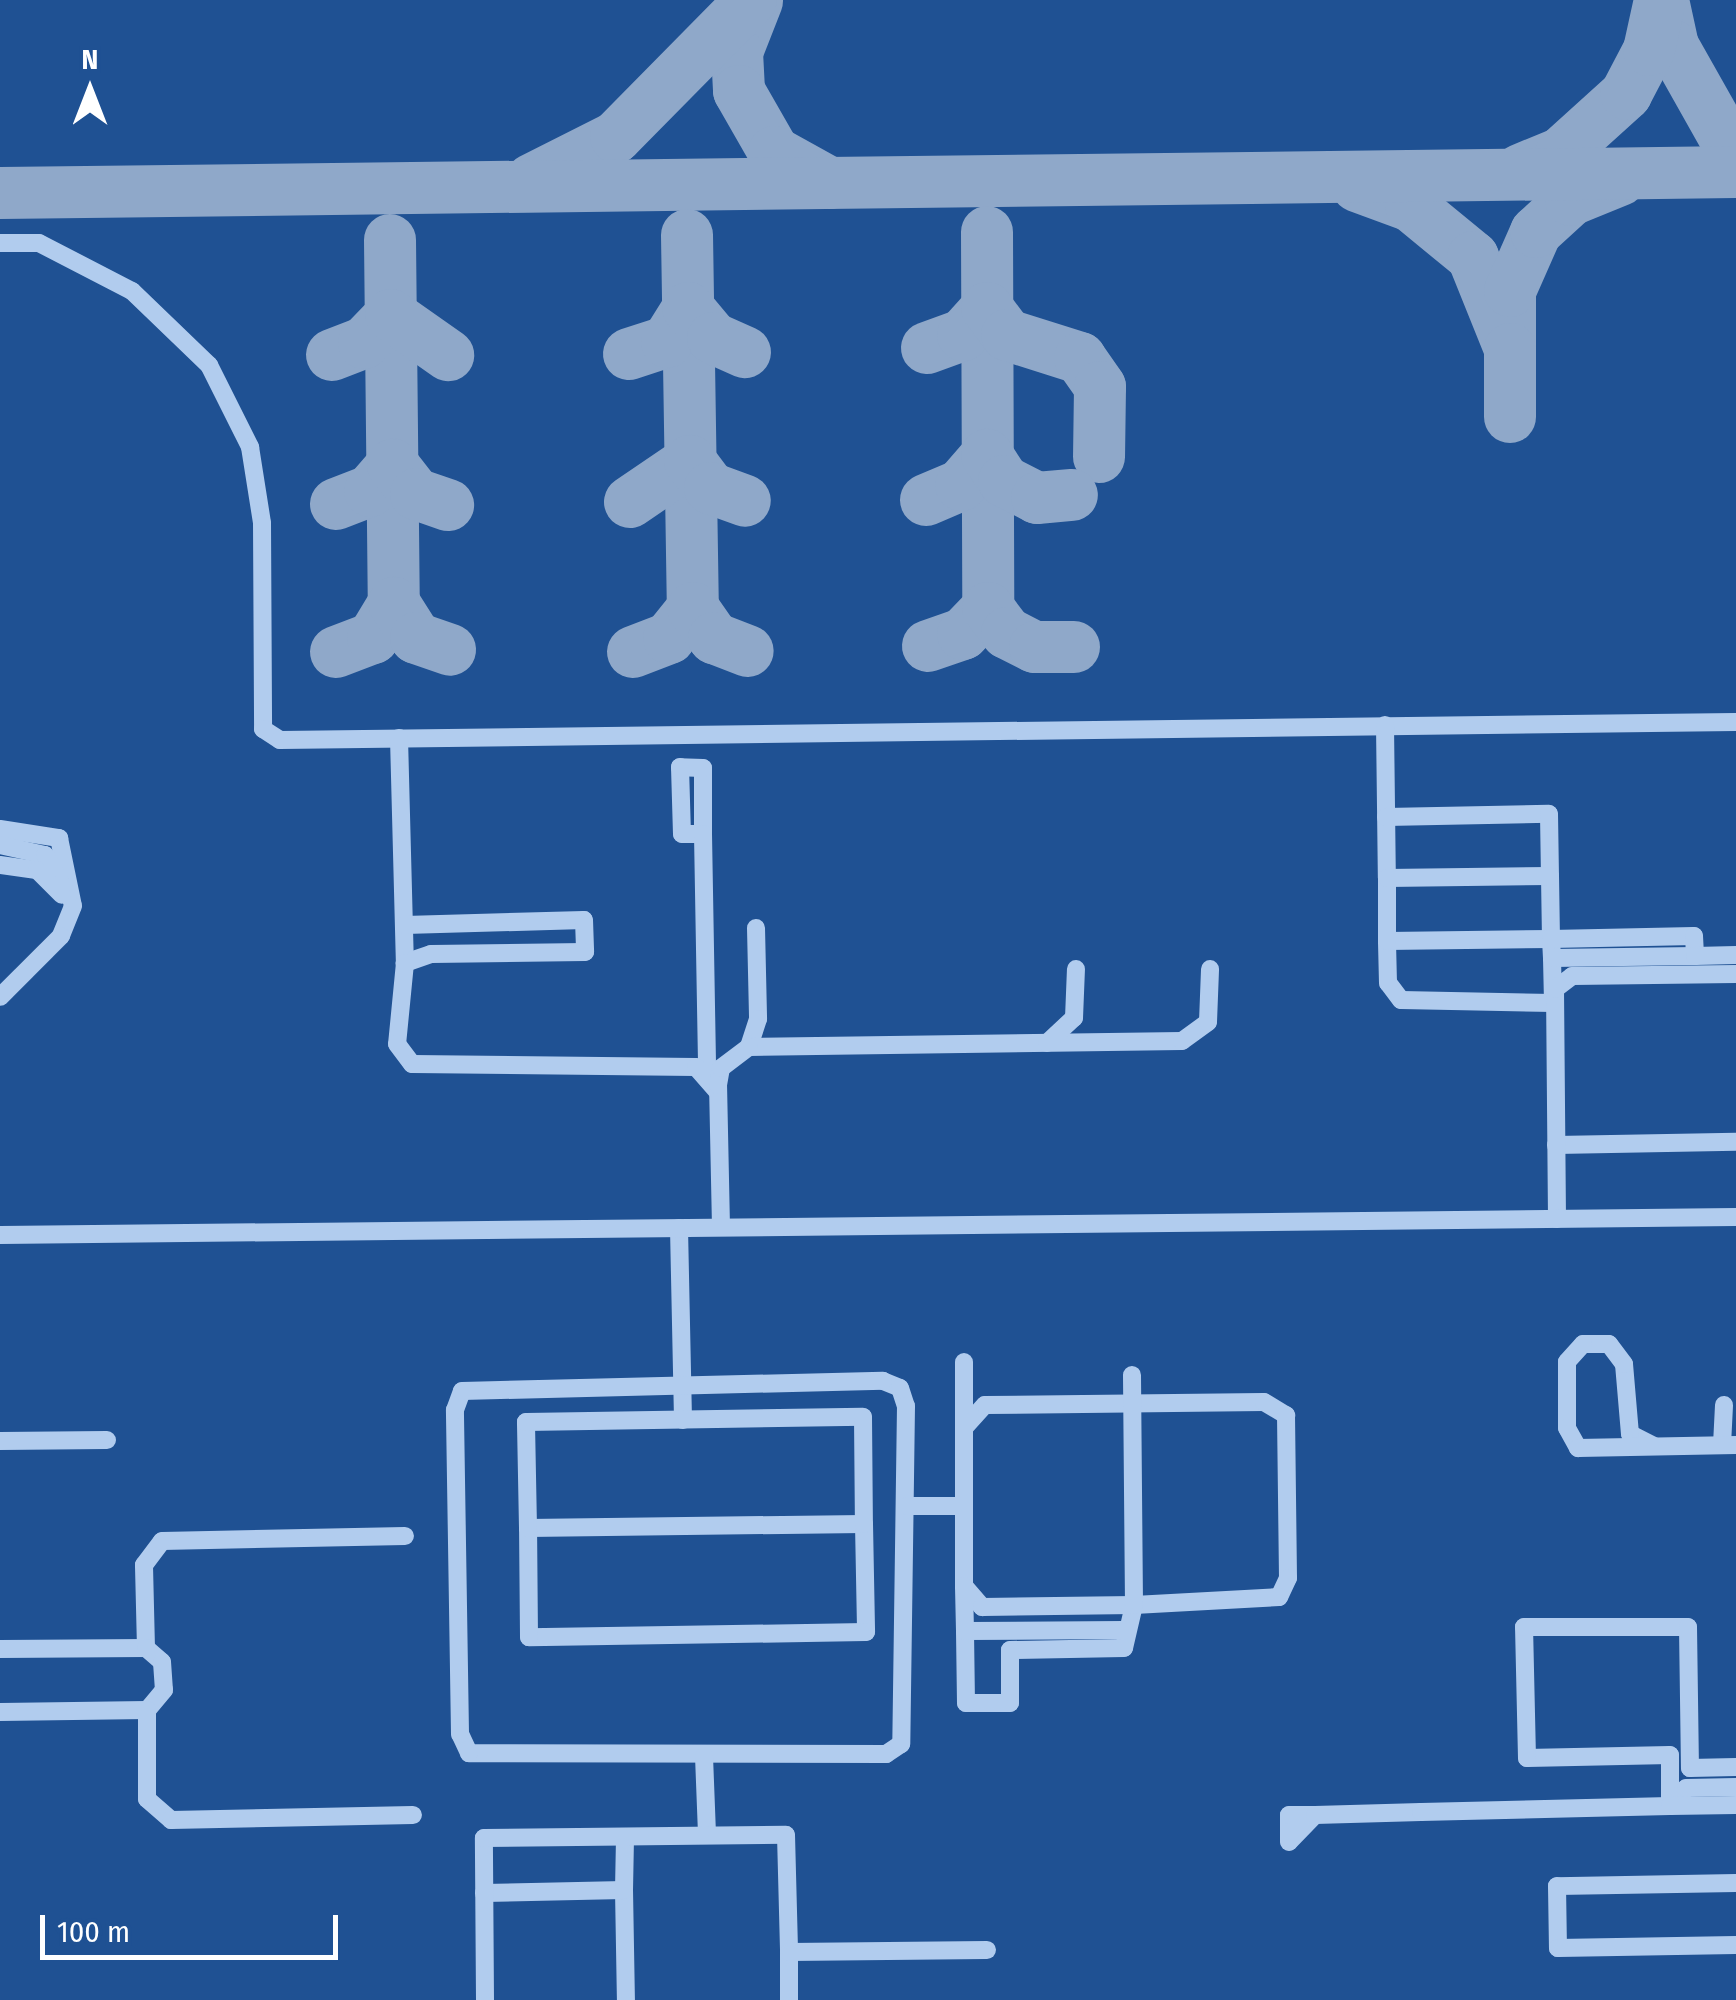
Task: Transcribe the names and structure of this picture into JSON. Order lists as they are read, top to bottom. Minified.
{"scale_bar":"100 m","north":"top"}
